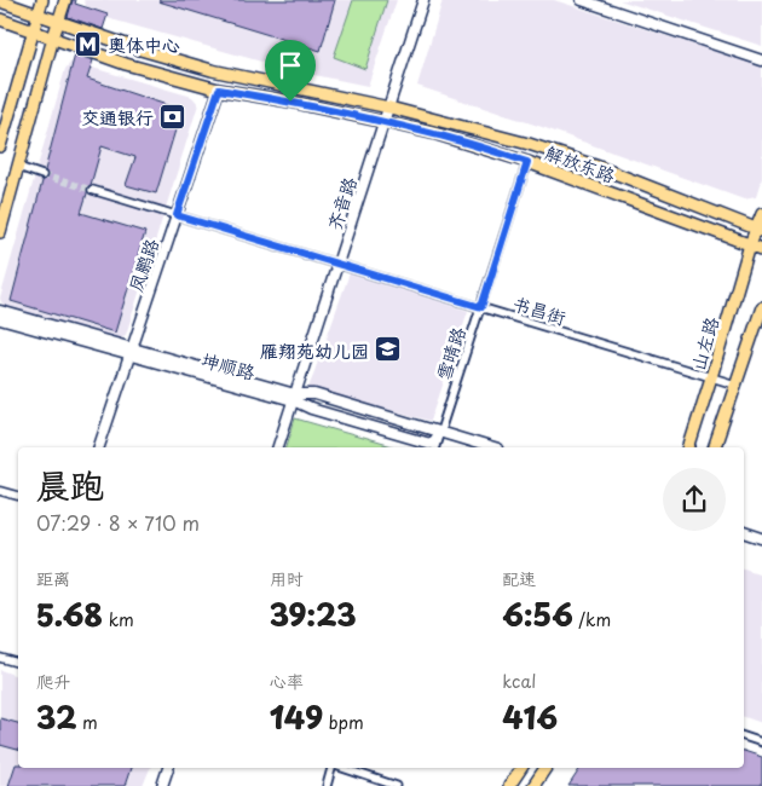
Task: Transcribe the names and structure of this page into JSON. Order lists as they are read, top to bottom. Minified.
{"streets":{"main road":["解放东路","山左路"],"street":["齐音路","凤鹏路","书昌街","雪晴路","坤顺路"]},"crossings":[["解放东路","齐音路"],["解放东路","凤鹏路"],["解放东路","山左路"],["解放东路","雪晴路"],["齐音路","书昌街"],["齐音路","坤顺路"],["凤鹏路","书昌街"],["凤鹏路","坤顺路"],["书昌街","山左路"],["书昌街","雪晴路"],["雪晴路","坤顺路"]],"places":{"metro station":["奥体中心"],"bank":["交通银行"],"school or university":["雁翔苑幼儿园"]},"page":{"heading":["晨跑","07:29 · 8 × 710 m"],"stats":[["距离","5.68 km"],["用时","39:23"],["配速","6:56 /km"],["爬升","32 m"],["心率","149 bpm"],["kcal","416"]]}}
